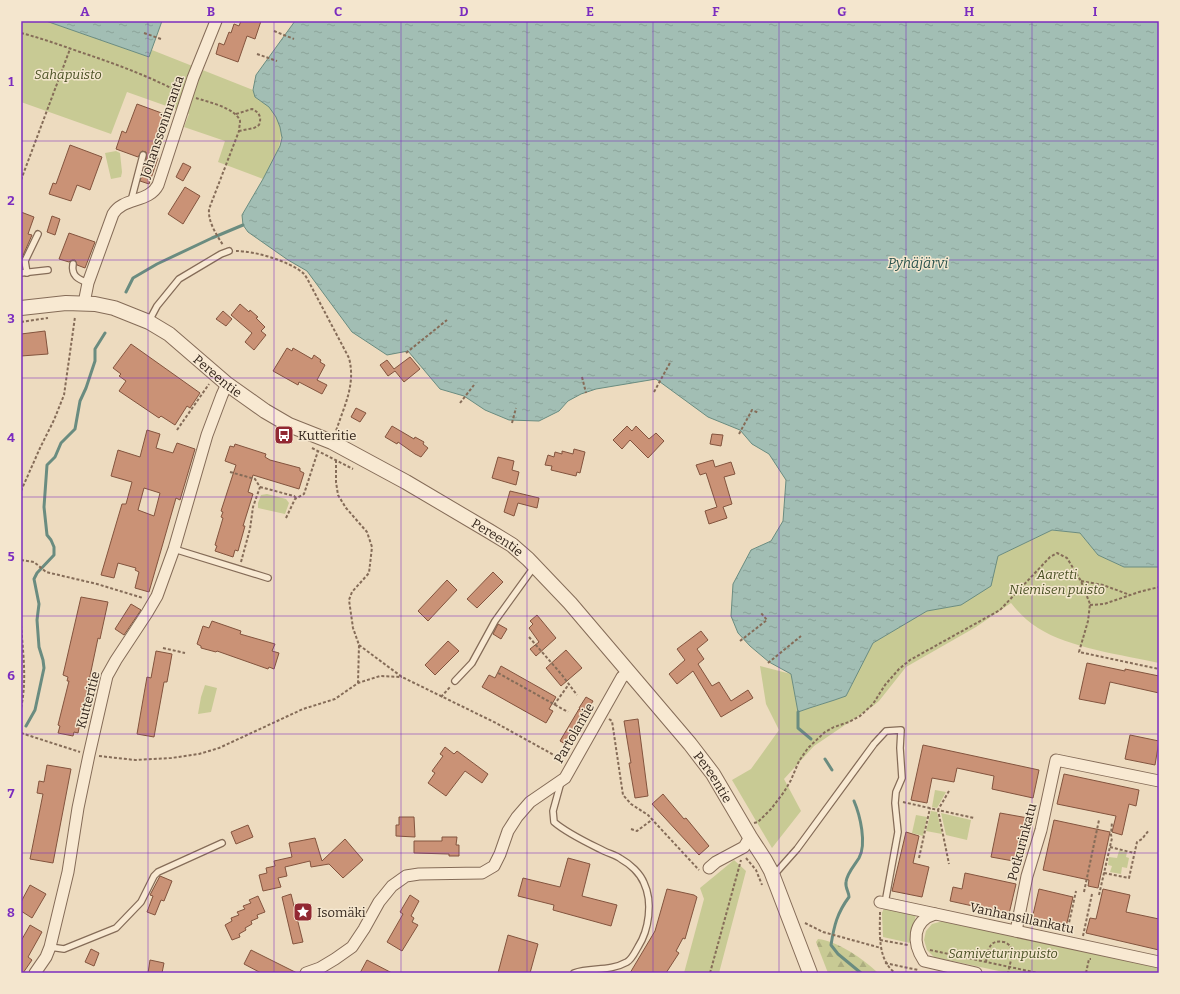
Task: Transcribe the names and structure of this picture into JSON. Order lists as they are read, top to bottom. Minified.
{"streets":{"street":["Johanssoninranta","Pereentie","Kutteritie","Partolantie","Potkurinkatu","Vanhansillankatu"]},"crossings":[["Johanssoninranta","Pereentie"],["Pereentie","Kutteritie"],["Pereentie","Partolantie"],["Potkurinkatu","Vanhansillankatu"]],"water":["Pyhäjärvi"],"parks":["Sahapuisto","Aaretti Niemisen puisto","Samiveturinpuisto"],"places":{"bus stop":["Kutteritie"],"place":["Isomäki"]},"grid":{"columns":["A","B","C","D","E","F","G","H","I"],"rows":["1","2","3","4","5","6","7","8"]}}
